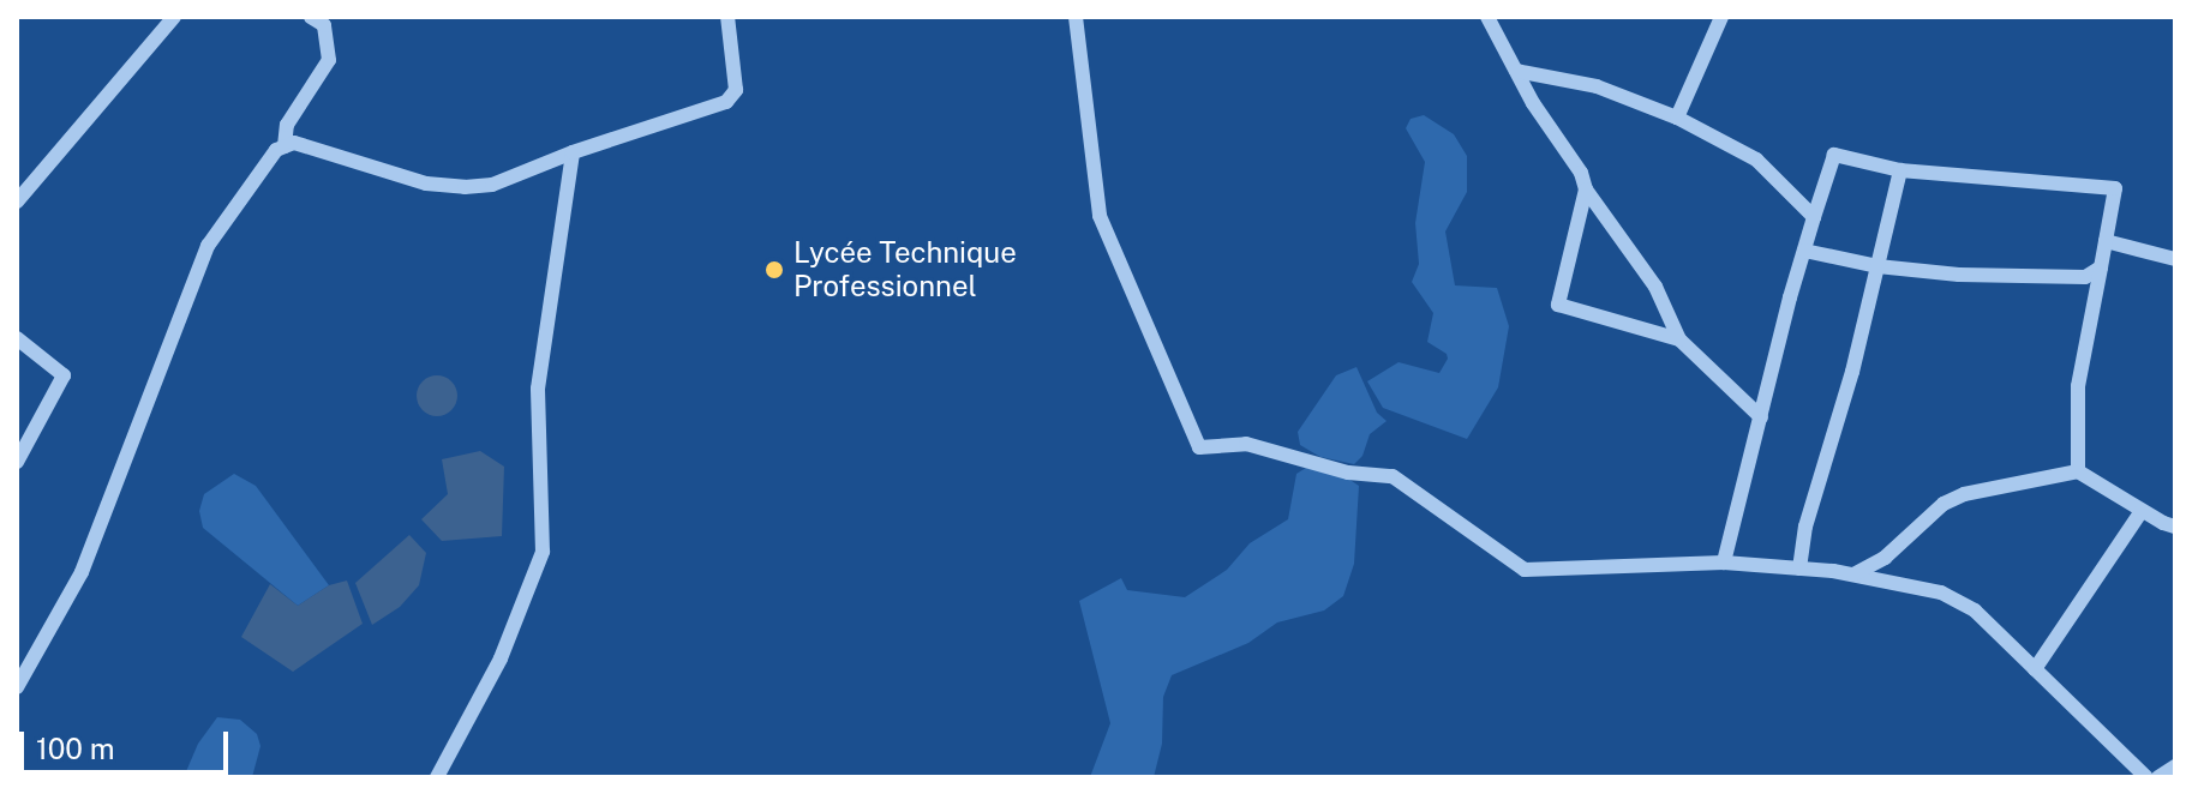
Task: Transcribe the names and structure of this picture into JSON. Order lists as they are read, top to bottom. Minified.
{"places":["Lycée Technique Professionnel"],"scale_bar":"100 m"}
